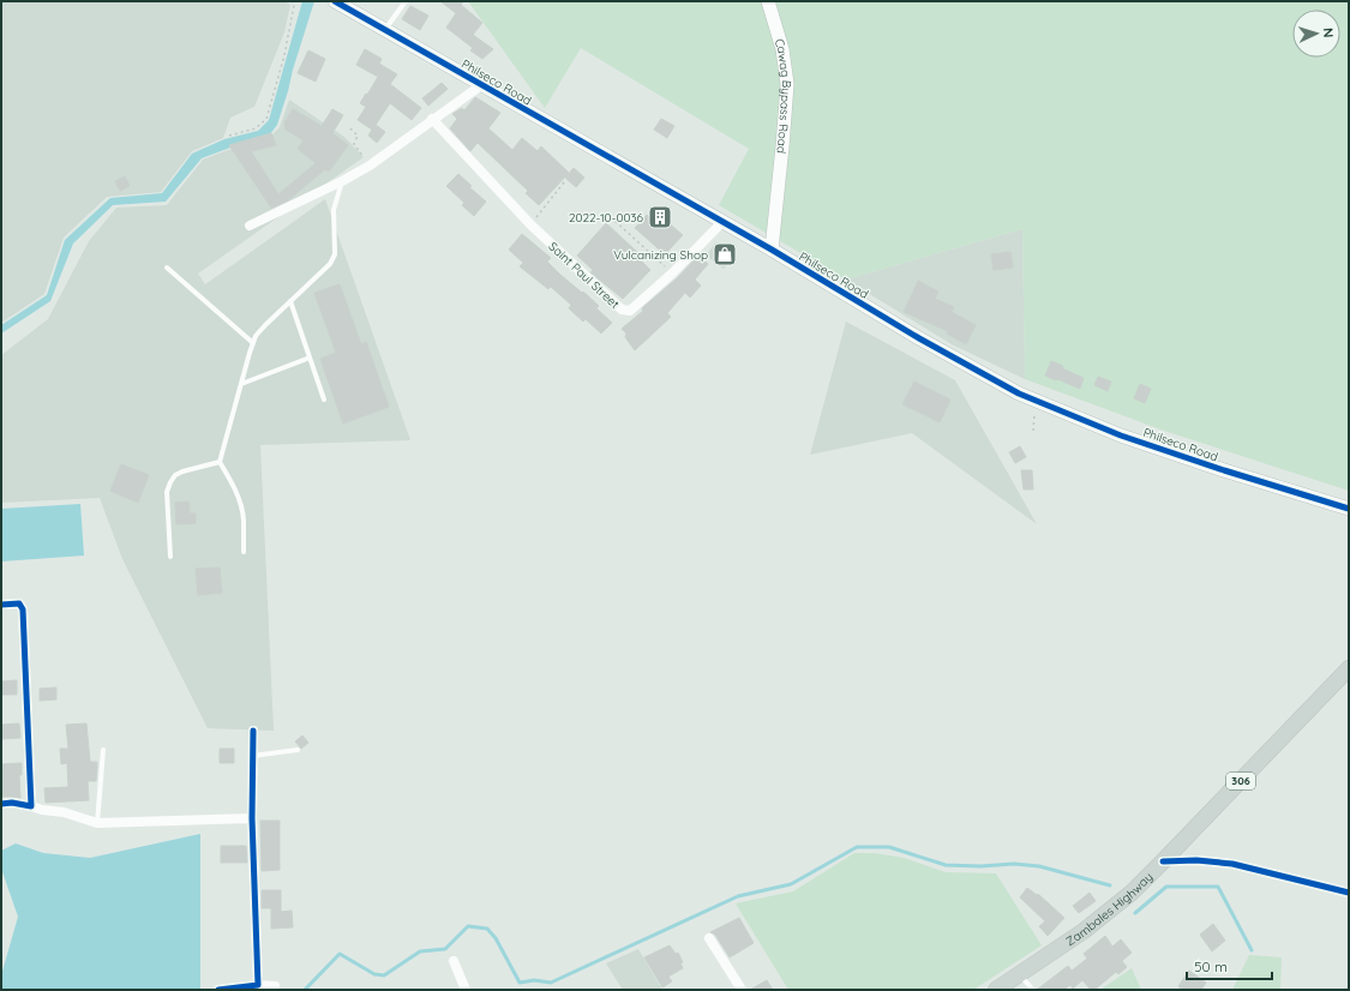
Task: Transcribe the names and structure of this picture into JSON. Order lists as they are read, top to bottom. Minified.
{"streets":{"main road":["306","Zambales Highway"],"street":["Philseco Road","Cawag Bypass Road","Saint Paul Street"]},"crossings":[["Philseco Road","Cawag Bypass Road"],["Philseco Road","Saint Paul Street"]],"places":{"building":["2022-10-0036"],"shop":["Vulcanizing Shop"]},"scale_bar":"50 m","north":"right"}
